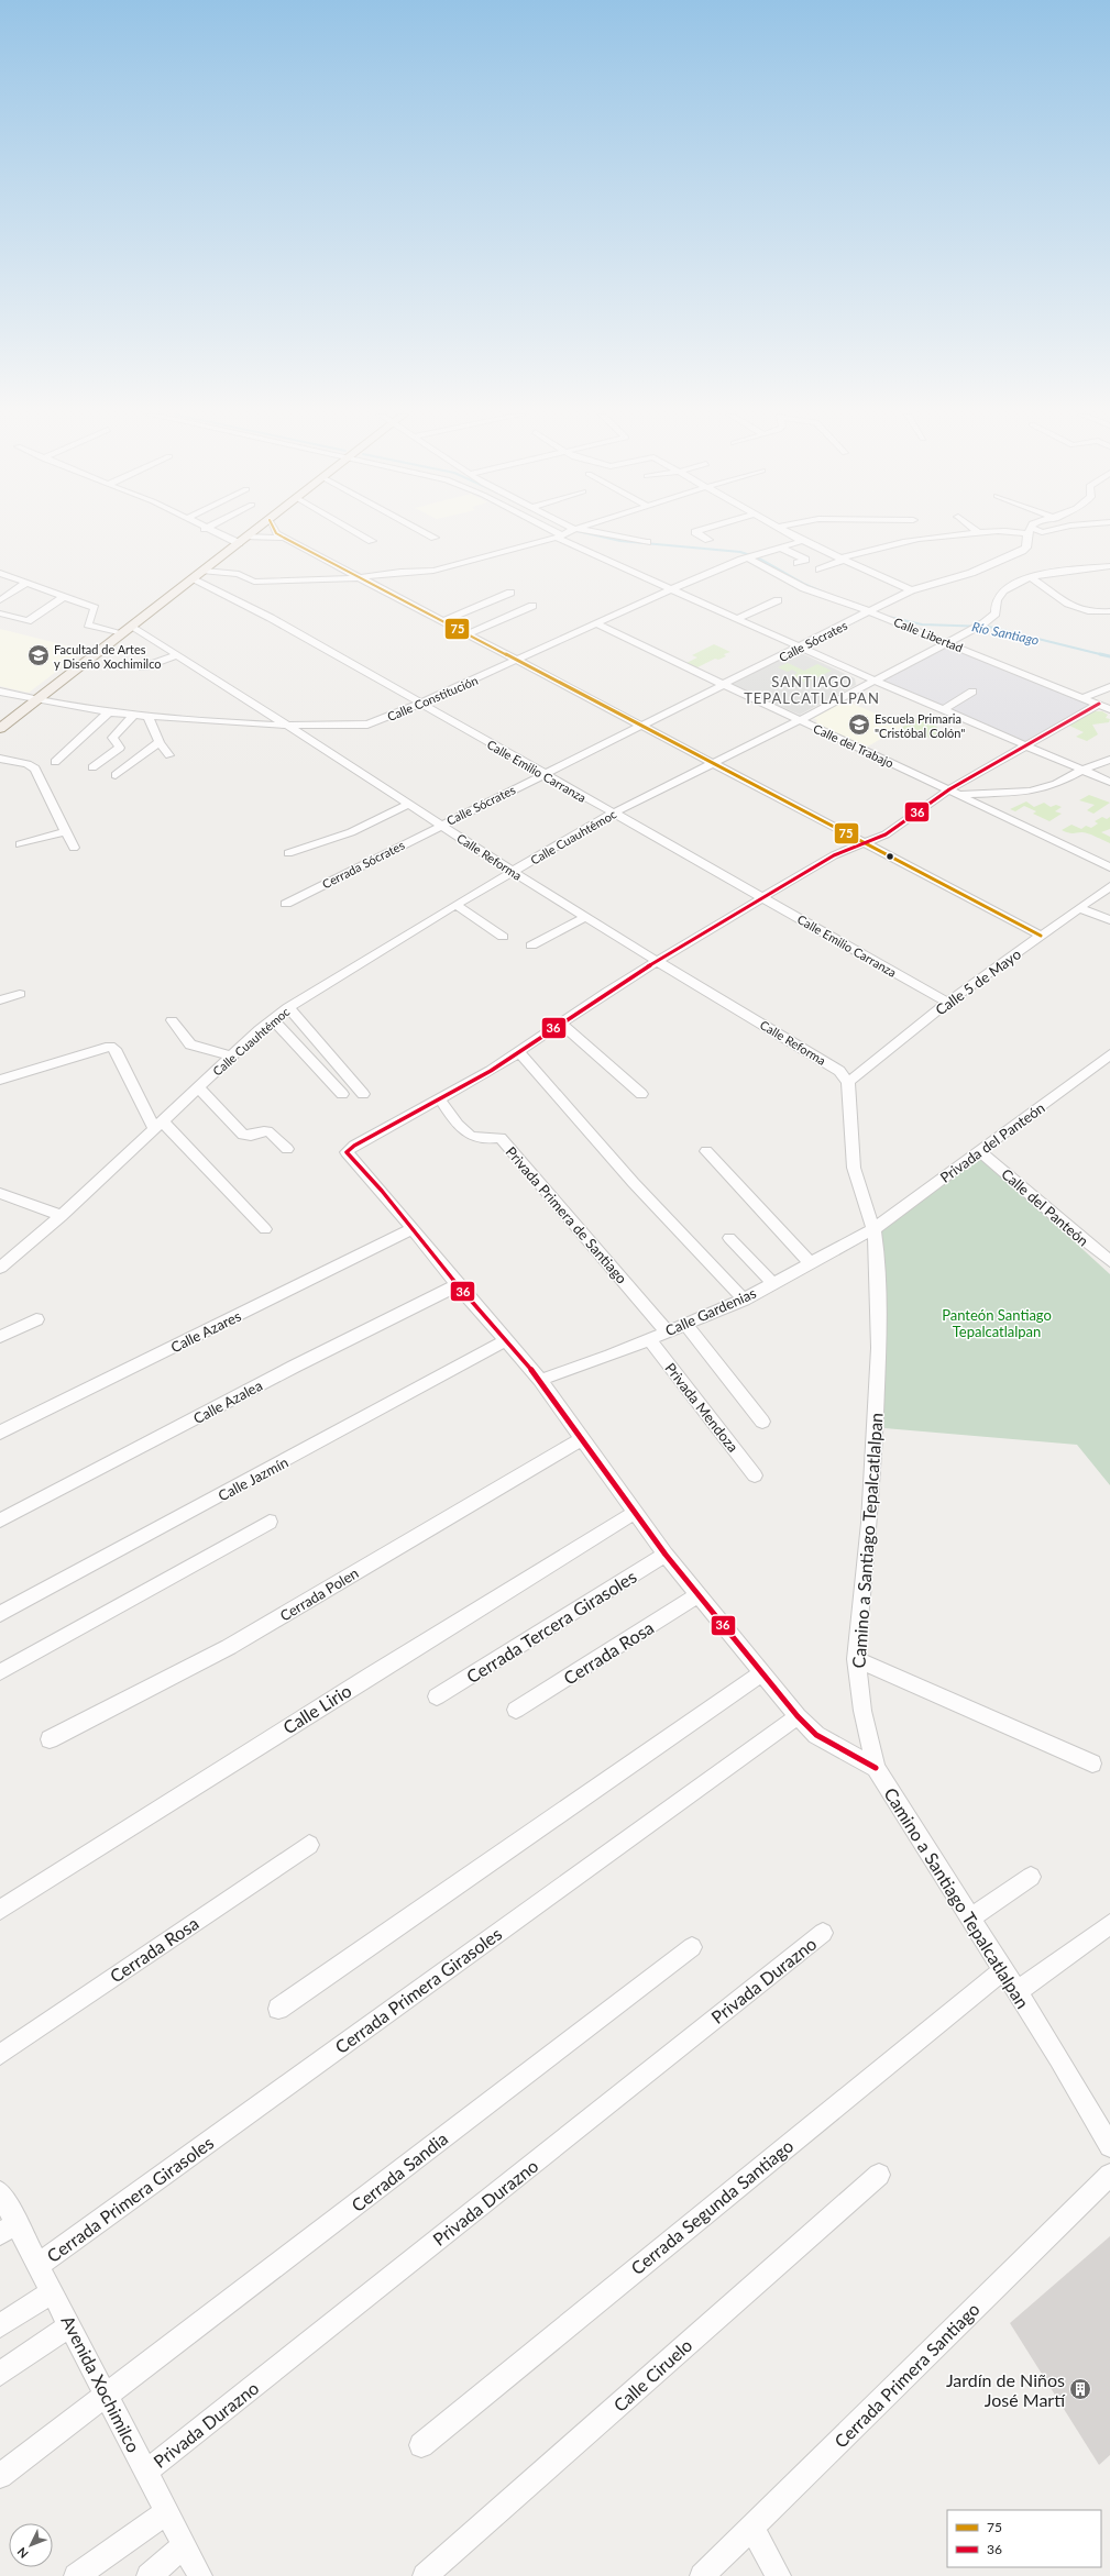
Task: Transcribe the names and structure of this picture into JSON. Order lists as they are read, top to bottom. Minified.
{"streets":{"street":["Calle Libertad","Calle Sócrates","Calle Constitución","Calle del Trabajo","Calle Emilio Carranza","Calle Cuauhtémoc","Calle Reforma","Cerrada Sócrates","Calle 5 de Mayo","Privada del Panteón","Calle del Panteón","Privada Primera de Santiago","Calle Gardenias","Calle Azares","Calle Azalea","Privada Mendoza","Calle Jazmín","Camino a Santiago Tepalcatlalpan","Cerrada Polen","Cerrada Tercera Girasoles","Cerrada Rosa","Calle Lirio","Privada Durazno","Cerrada Primera Girasoles","Cerrada Sandia","Cerrada Segunda Santiago","Calle Ciruelo","Cerrada Primera Santiago","Avenida Xochimilco"]},"crossings":[["Calle Libertad","Calle Sócrates"],["Calle Libertad","Calle Constitución"],["Calle Libertad","Calle Cuauhtémoc"],["Calle Sócrates","Calle del Trabajo"],["Calle Sócrates","Calle Emilio Carranza"],["Calle Sócrates","Calle Reforma"],["Calle Sócrates","Cerrada Sócrates"],["Calle Constitución","Calle del Trabajo"],["Calle Constitución","Calle Emilio Carranza"],["Calle Constitución","Calle Reforma"],["Calle del Trabajo","Calle Cuauhtémoc"],["Calle Emilio Carranza","Calle Cuauhtémoc"],["Calle Emilio Carranza","Calle 5 de Mayo"],["Calle Cuauhtémoc","Calle Reforma"],["Calle Reforma","Cerrada Sócrates"],["Calle Reforma","Calle 5 de Mayo"],["Calle Reforma","Camino a Santiago Tepalcatlalpan"],["Calle 5 de Mayo","Camino a Santiago Tepalcatlalpan"],["Privada del Panteón","Calle del Panteón"],["Privada del Panteón","Calle Gardenias"],["Privada del Panteón","Camino a Santiago Tepalcatlalpan"],["Privada Primera de Santiago","Calle Gardenias"],["Calle Gardenias","Privada Mendoza"],["Calle Gardenias","Camino a Santiago Tepalcatlalpan"],["Camino a Santiago Tepalcatlalpan","Cerrada Segunda Santiago"],["Privada Durazno","Avenida Xochimilco"],["Cerrada Primera Girasoles","Avenida Xochimilco"],["Cerrada Sandia","Avenida Xochimilco"]],"districts":["SANTIAGO TEPALCATLALPAN"],"water":["Río Santiago"],"parks":["Panteón Santiago Tepalcatlalpan"],"places":{"school or university":["Facultad de Artes y Diseño Xochimilco","Escuela Primaria \"Cristóbal Colón\""],"building":["Jardín de Niños José Martí"]},"lines":["transit line 75","transit line 36"],"legend":["75","36"],"north":"bottom left"}
